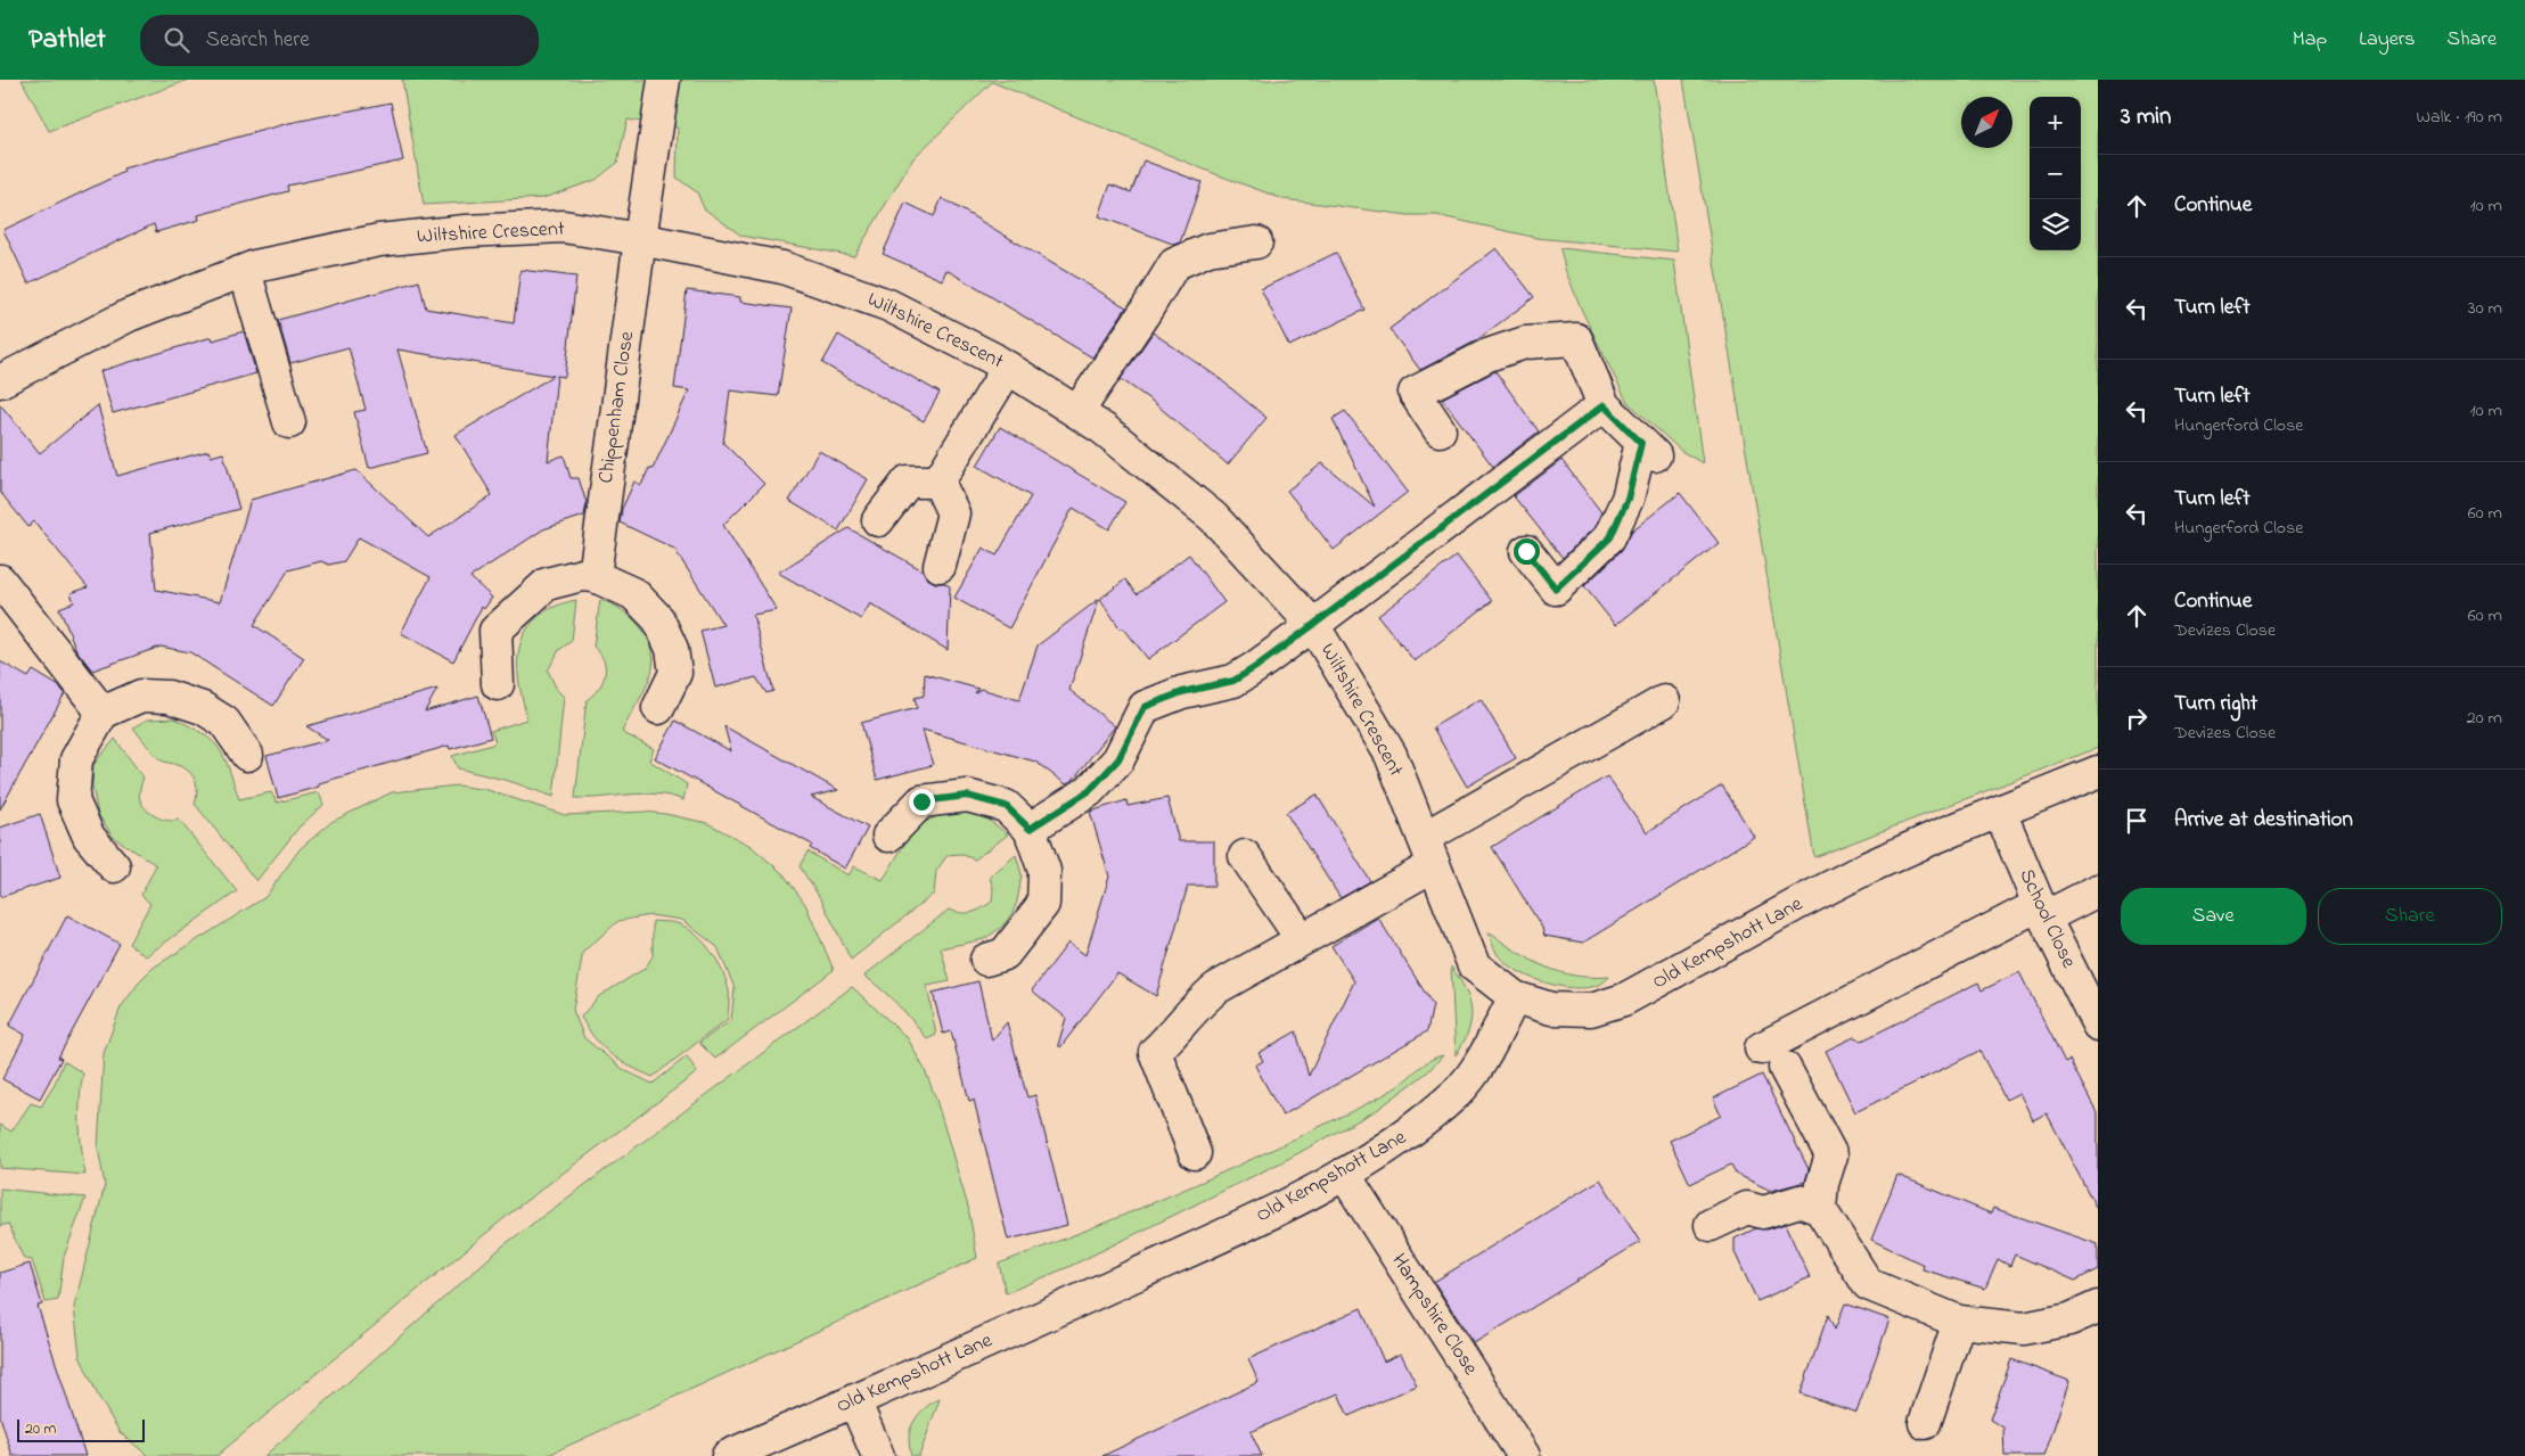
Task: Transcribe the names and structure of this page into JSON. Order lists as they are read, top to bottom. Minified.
{"streets":{"street":["Wiltshire Crescent","Chippenham Close","School Close","Old Kempshott Lane","Hampshire Close"]},"crossings":[["Wiltshire Crescent","Chippenham Close"],["Wiltshire Crescent","Old Kempshott Lane"],["School Close","Old Kempshott Lane"],["Old Kempshott Lane","Hampshire Close"]],"scale_bar":"20 m","north":"top right","page":{"header":"Pathlet","search":"Search here","nav":["Map","Layers","Share"],"heading":["3 min","Walk · 190 m"],"map_buttons":["+","−"],"list":[["Continue","10 m"],["Turn left","30 m"],["Turn left","Hungerford Close","10 m"],["Turn left","Hungerford Close","60 m"],["Continue","Devizes Close","60 m"],["Turn right","Devizes Close","20 m"],"Arrive at destination"],"buttons":["Save","Share"],"scale":"20 m"}}
